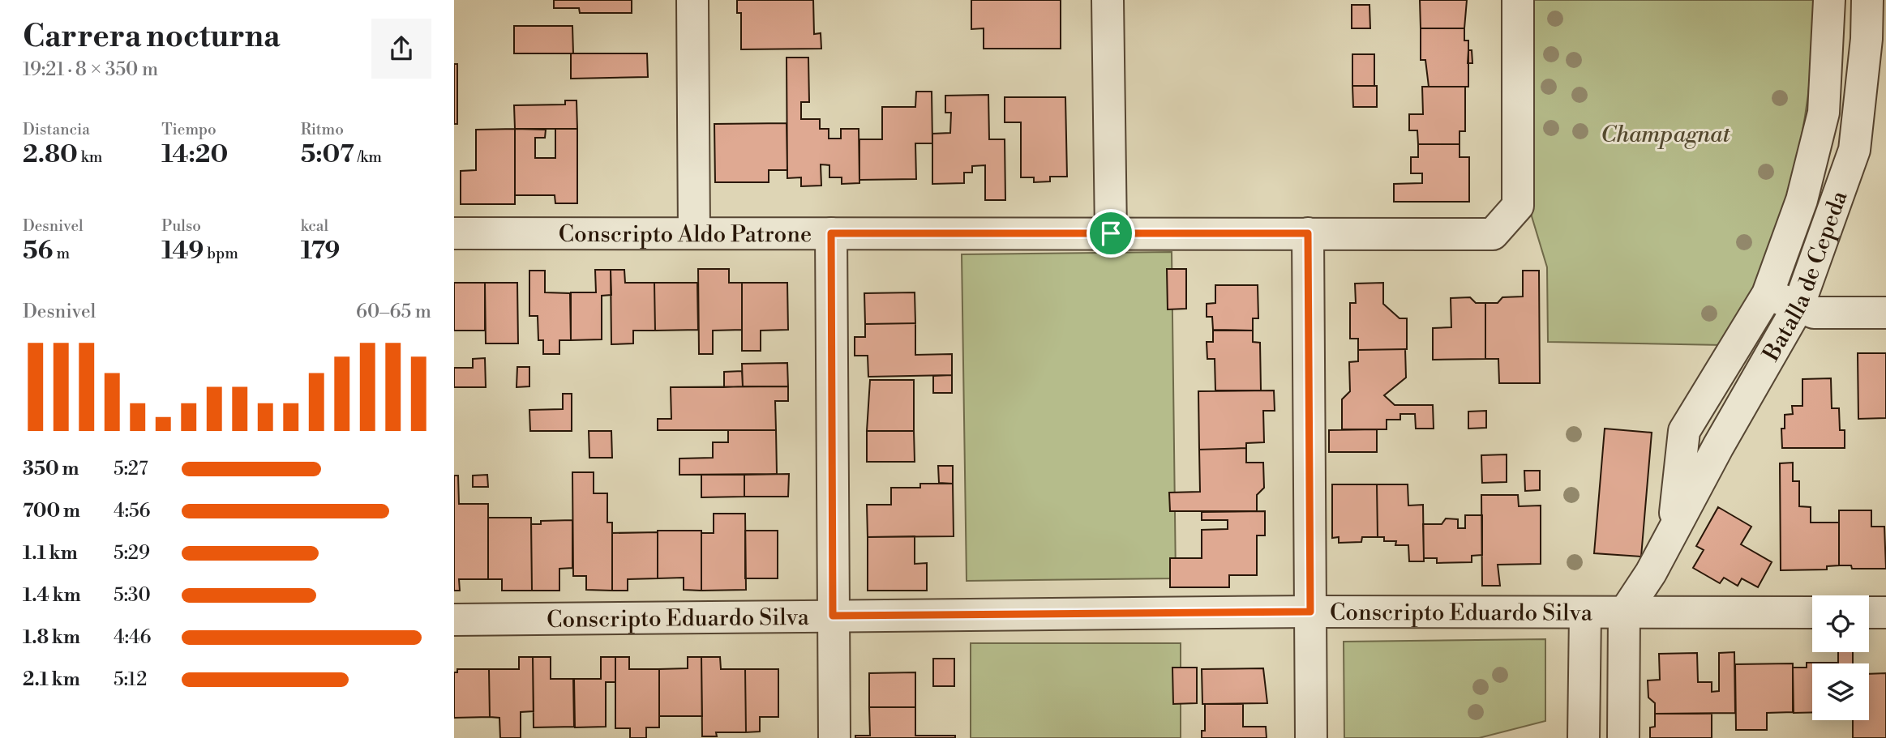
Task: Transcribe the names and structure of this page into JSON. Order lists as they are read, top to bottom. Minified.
{"streets":{"street":["Conscripto Aldo Patrone","Batalla de Cepeda","Conscripto Eduardo Silva"]},"crossings":[["Batalla de Cepeda","Conscripto Eduardo Silva"]],"parks":["Champagnat"],"page":{"heading":["Carrera nocturna","19:21 · 8 × 350 m"],"stats":[["Distancia","2.80 km"],["Tiempo","14:20"],["Ritmo","5:07 /km"],["Desnivel","56 m"],["Pulso","149 bpm"],["kcal","179"]],"chart":["Desnivel","60–65 m"],"list":[{"name":"350 m","note":"5:27"},{"name":"700 m","note":"4:56"},{"name":"1.1 km","note":"5:29"},{"name":"1.4 km","note":"5:30"},{"name":"1.8 km","note":"4:46"},{"name":"2.1 km","note":"5:12"}]}}
